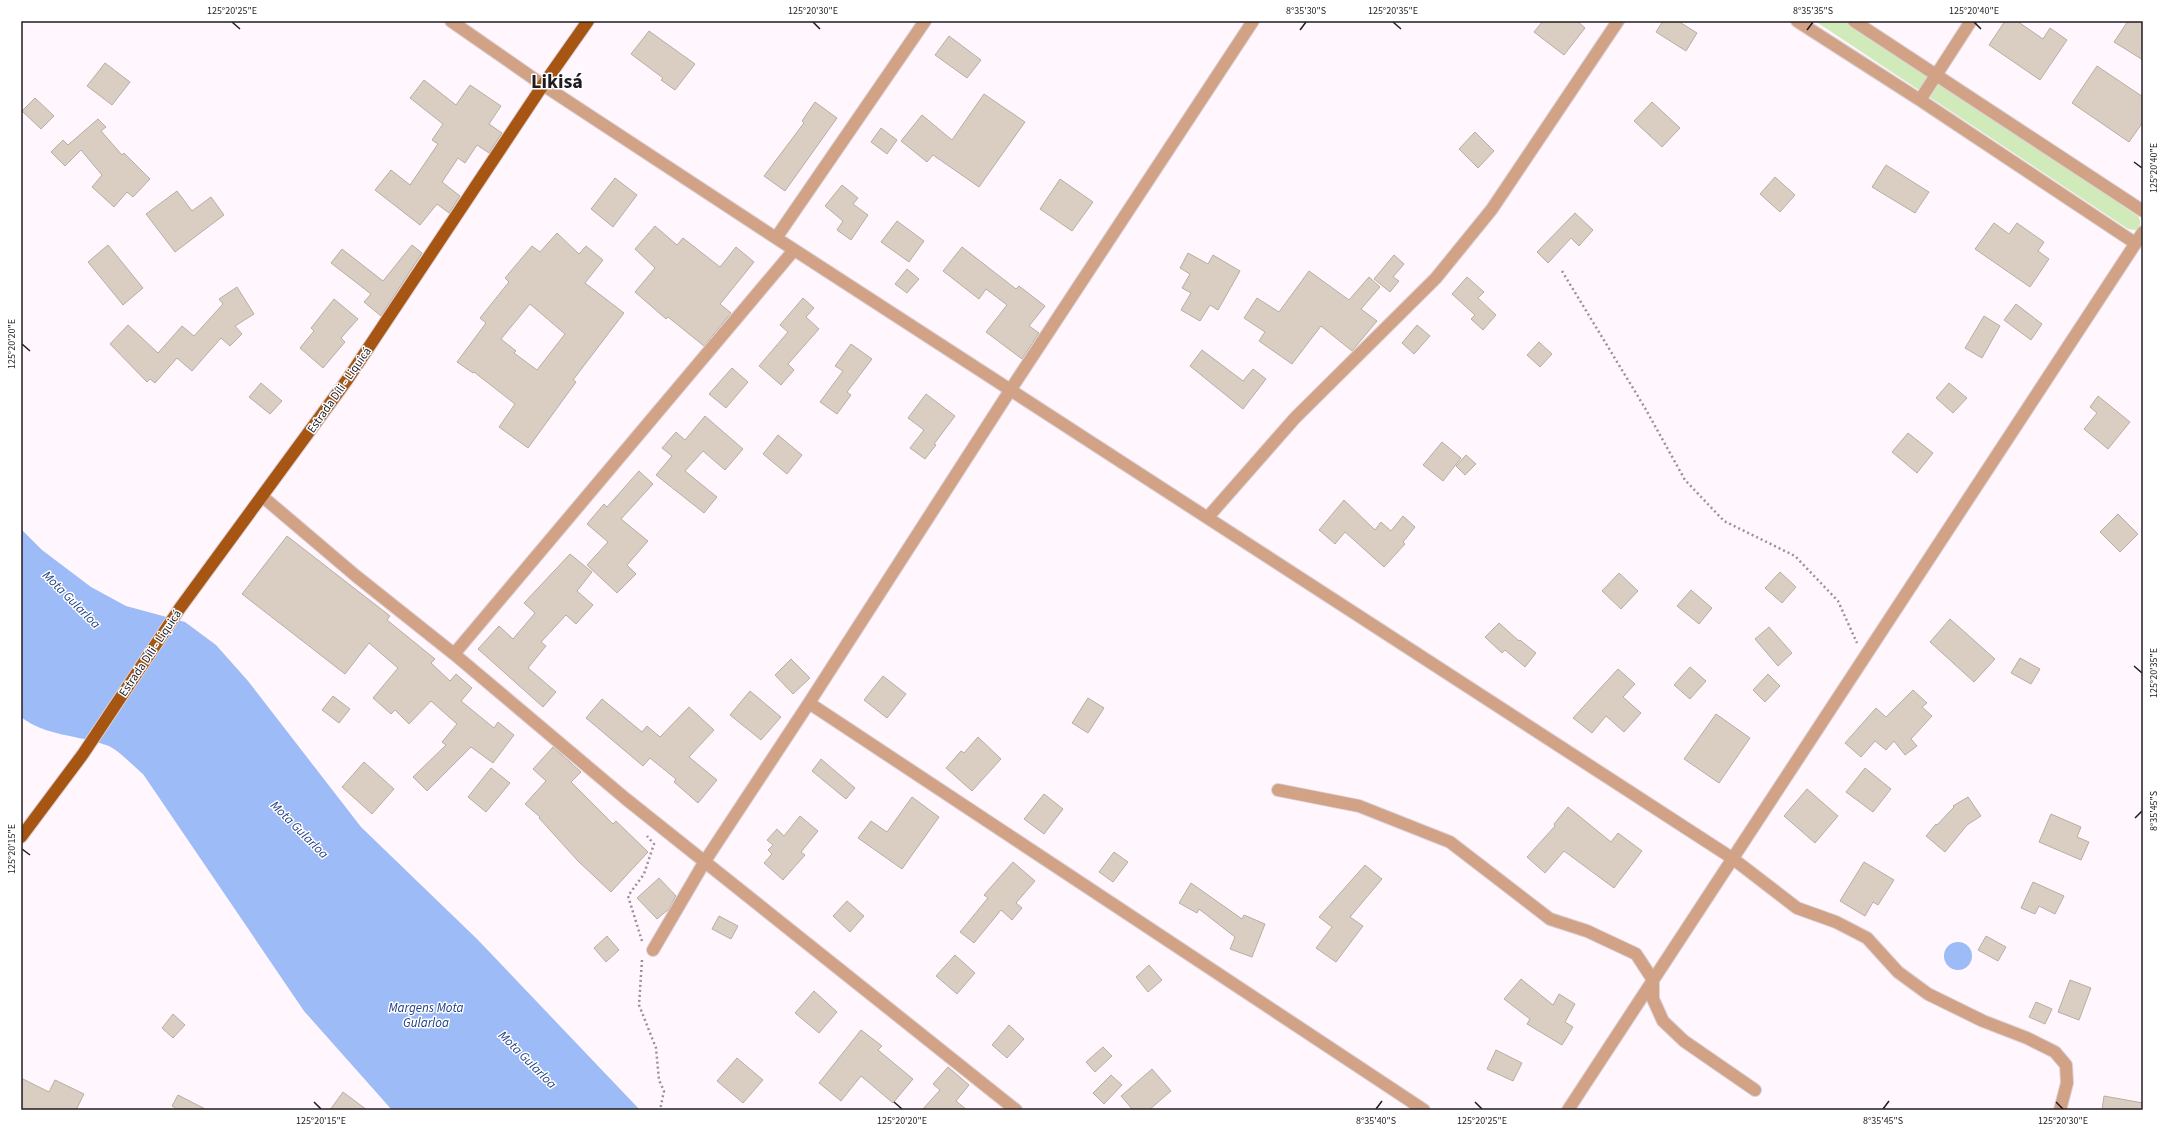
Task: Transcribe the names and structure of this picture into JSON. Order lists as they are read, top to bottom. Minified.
{"streets":{"main road":["Estrada Díli - Liquicá"]},"districts":["Likisá"],"water":["Mota Gularloa","Margens Mota Gularloa"],"coordinates":["125°20'25\"E","125°20'30\"E","8°35'30\"S","125°20'35\"E","8°35'35\"S","125°20'40\"E","125°20'20\"E","8°35'45\"S","125°20'15\"E","8°35'40\"S"]}
